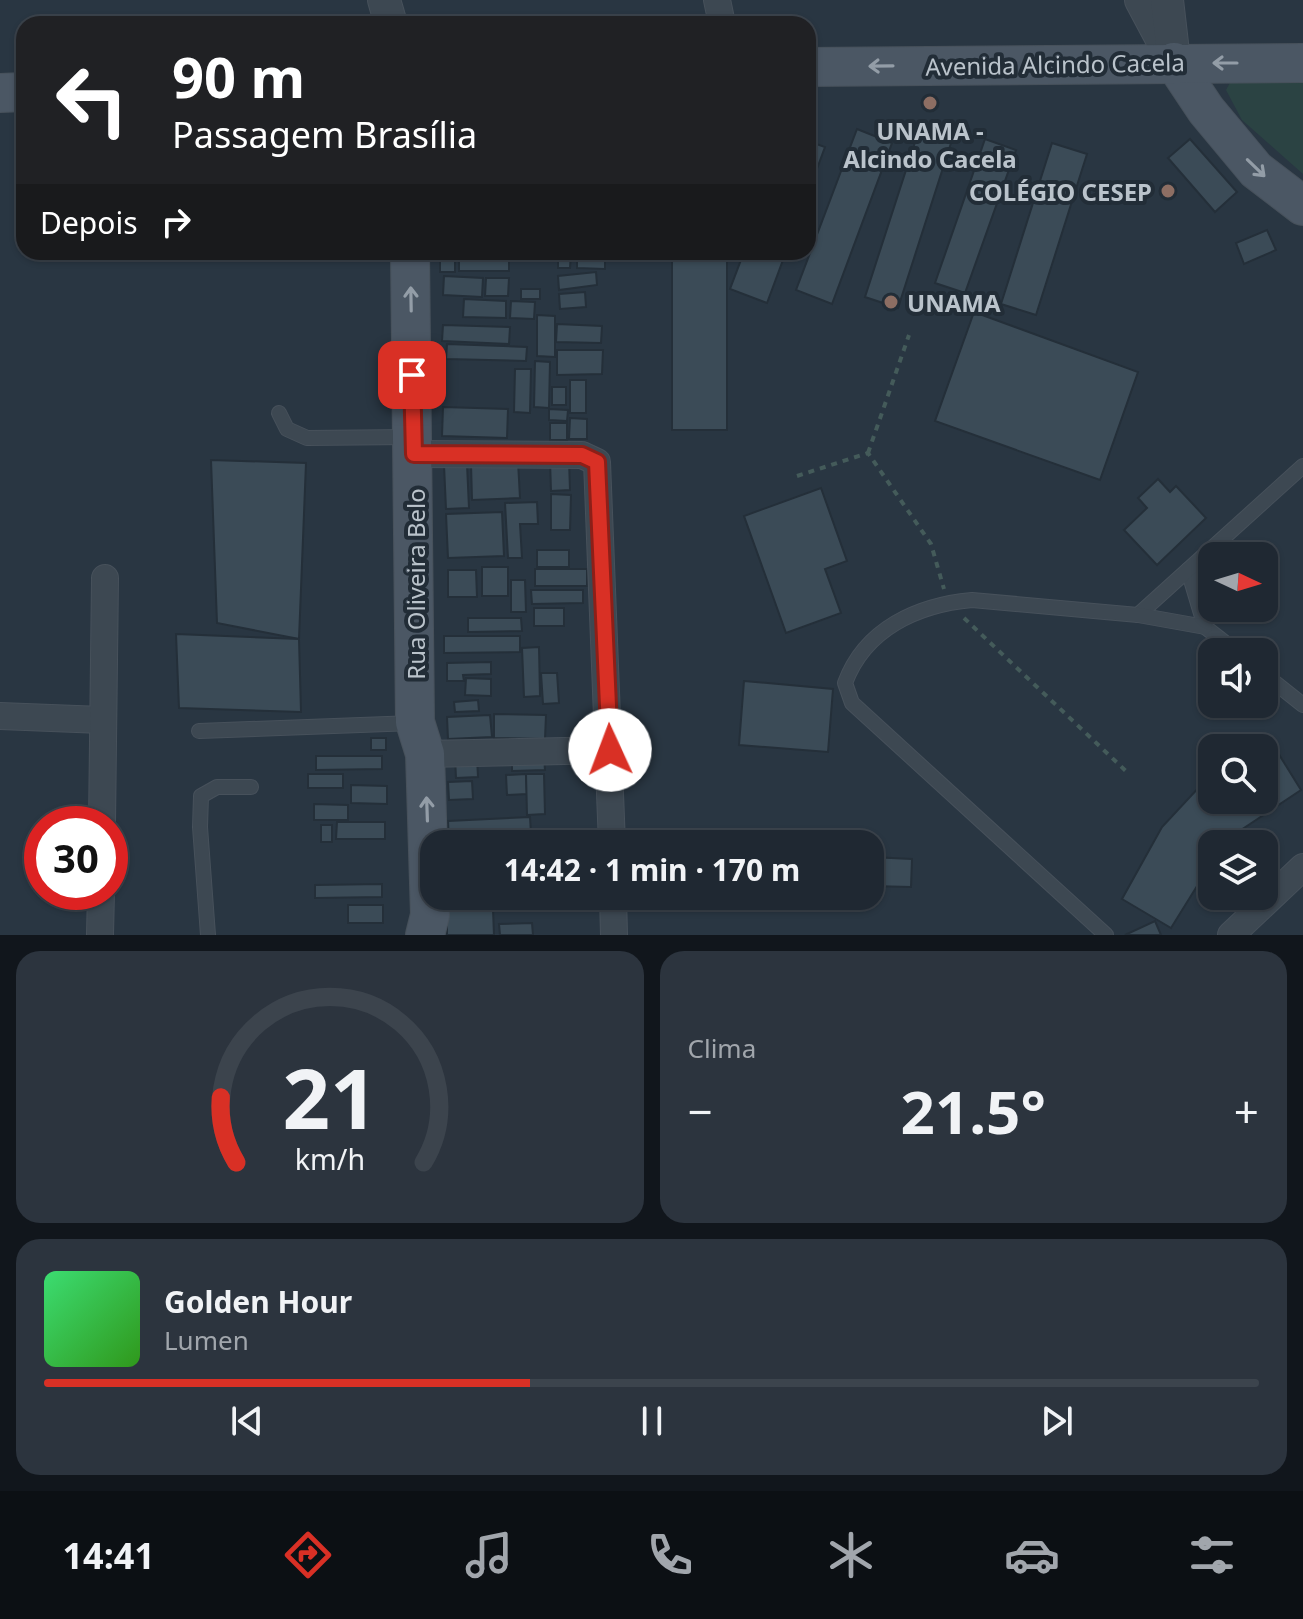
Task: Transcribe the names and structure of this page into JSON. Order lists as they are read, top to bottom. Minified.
{"streets":{"main road":["Avenida Alcindo Cacela","Rua Oliveira Belo"]},"one_way":["Avenida Alcindo Cacela","Rua Oliveira Belo"],"places":["UNAMA - Alcindo Cacela","COLÉGIO CESEP","UNAMA"],"north":"right","page":{"turn":["90 m","Passagem Brasília"],"then":"Depois","limit":"30","trip":"14:42 · 1 min · 170 m","tile":"Clima","heat":["−","21.5°","+"],"song":["Golden Hour","Lumen"],"tabs":"14:41","gauge":["21","km/h"]}}
